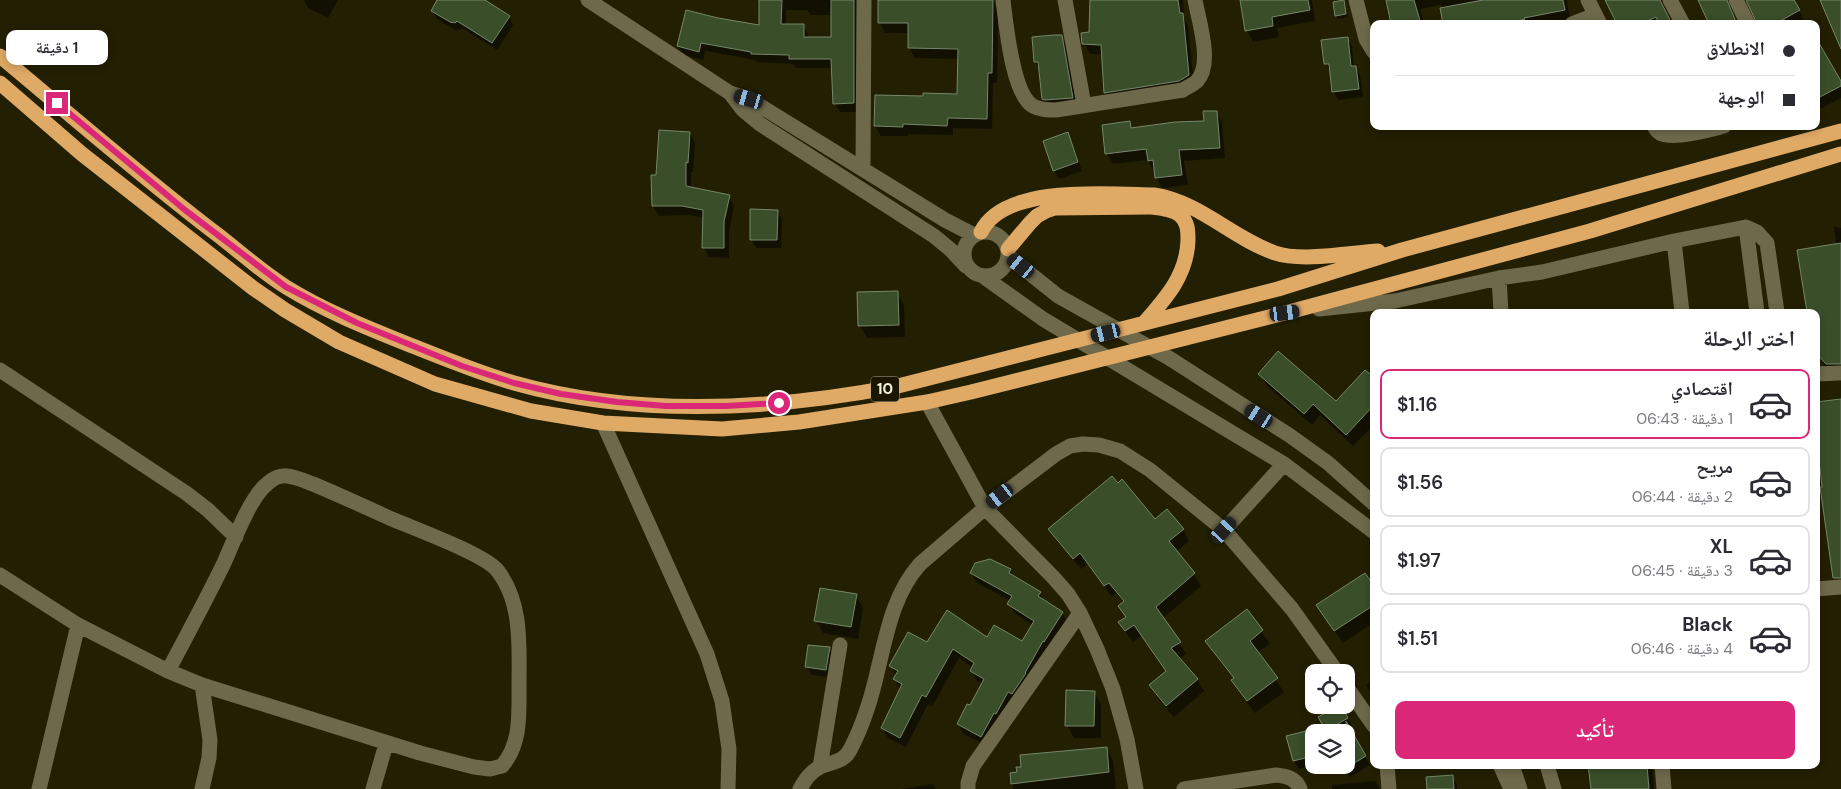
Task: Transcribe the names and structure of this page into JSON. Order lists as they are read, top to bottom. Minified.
{"streets":{"highway":["10"]},"page":{"banner":["الانطلاق","الوجهة"],"bubble":"1 دقيقة","heading":"اختر الرحلة","list":[{"name":"اقتصادي","note":"1 دقيقة · 06:43","value":"$1.16"},{"name":"مريح","note":"2 دقيقة · 06:44","value":"$1.56"},{"name":"XL","note":"3 دقيقة · 06:45","value":"$1.97"},{"name":"Black","note":"4 دقيقة · 06:46","value":"$1.51"}],"buttons":"تأكيد"}}
